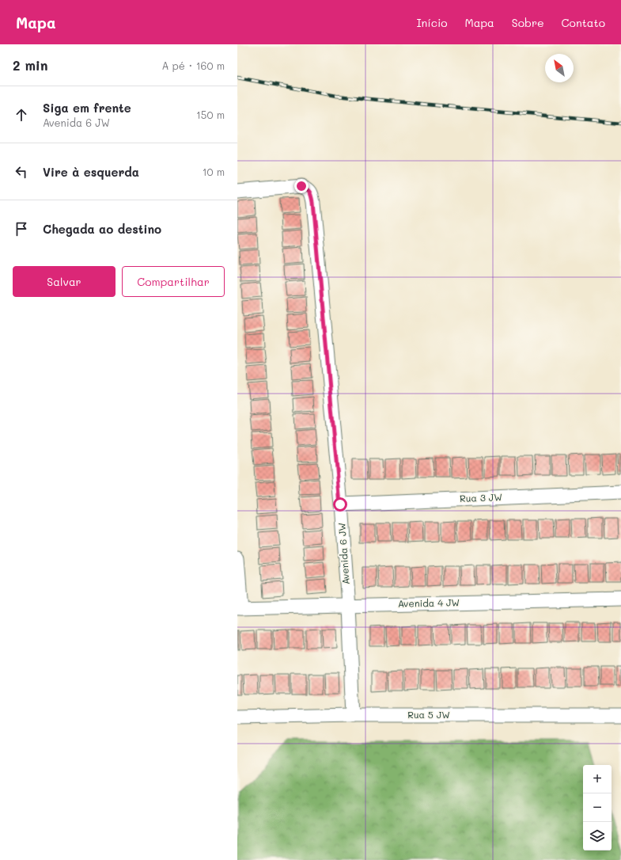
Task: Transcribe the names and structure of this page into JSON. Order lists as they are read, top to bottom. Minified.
{"streets":{"street":["Rua 3 JW","Avenida 6 JW","Avenida 4 JW","Rua 5 JW"]},"crossings":[["Rua 3 JW","Avenida 6 JW"],["Avenida 6 JW","Avenida 4 JW"],["Avenida 6 JW","Rua 5 JW"]],"north":"top left","page":{"header":"Mapa","nav":["Início","Mapa","Sobre","Contato"],"heading":["2 min","A pé · 160 m"],"list":[["Siga em frente","Avenida 6 JW","150 m"],["Vire à esquerda","10 m"],"Chegada ao destino"],"buttons":["Salvar","Compartilhar"],"map_buttons":["+","−"]}}
